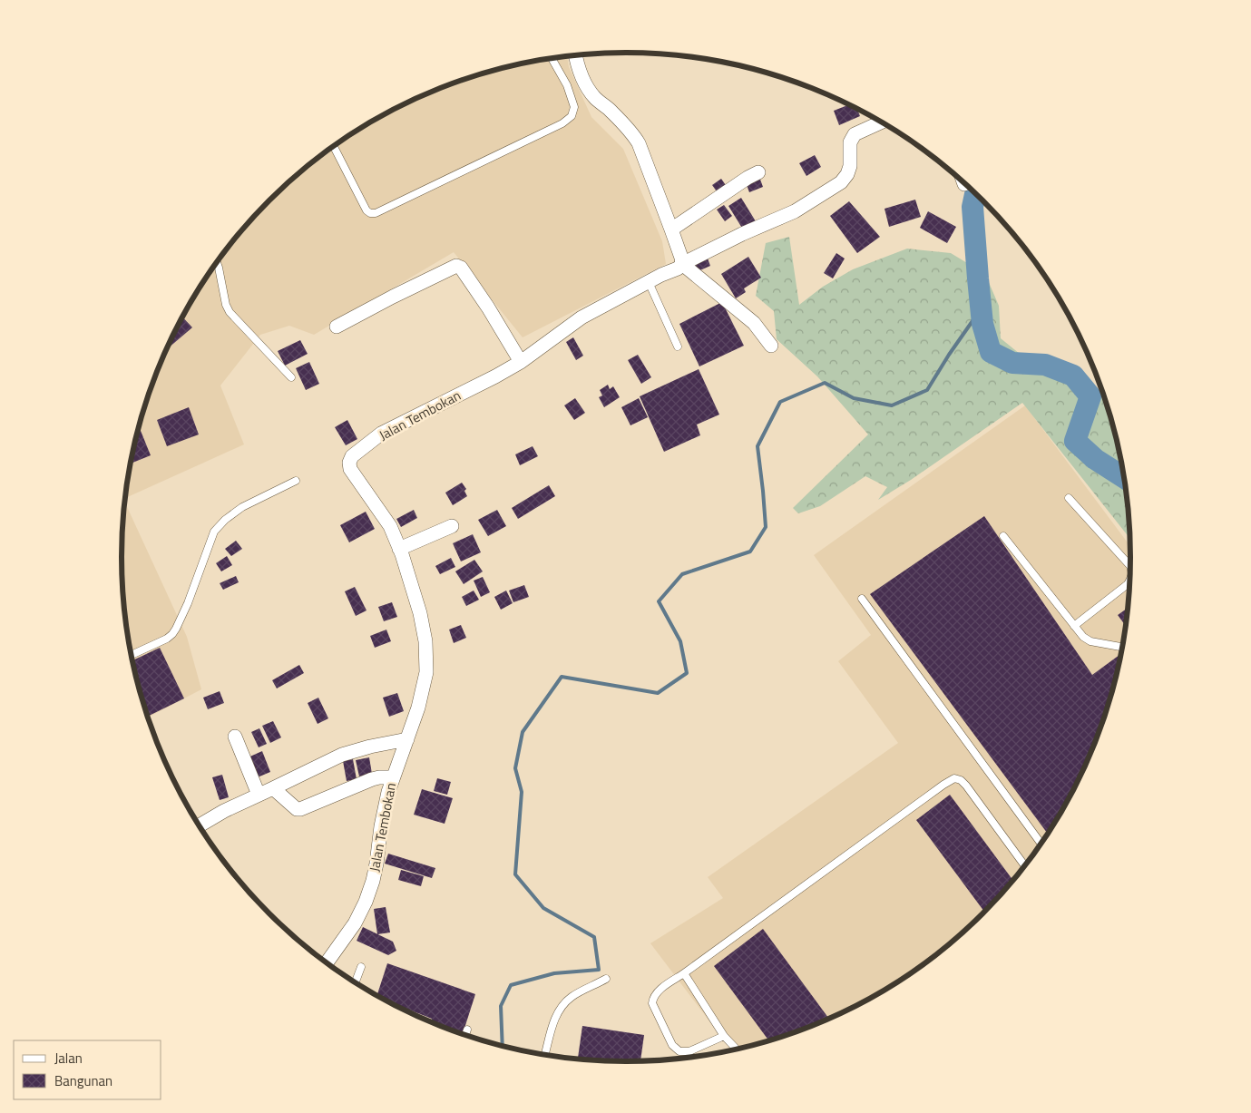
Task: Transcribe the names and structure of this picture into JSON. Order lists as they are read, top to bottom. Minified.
{"streets":{"street":["Jalan Tembokan"]},"legend":["Jalan","Bangunan"]}
